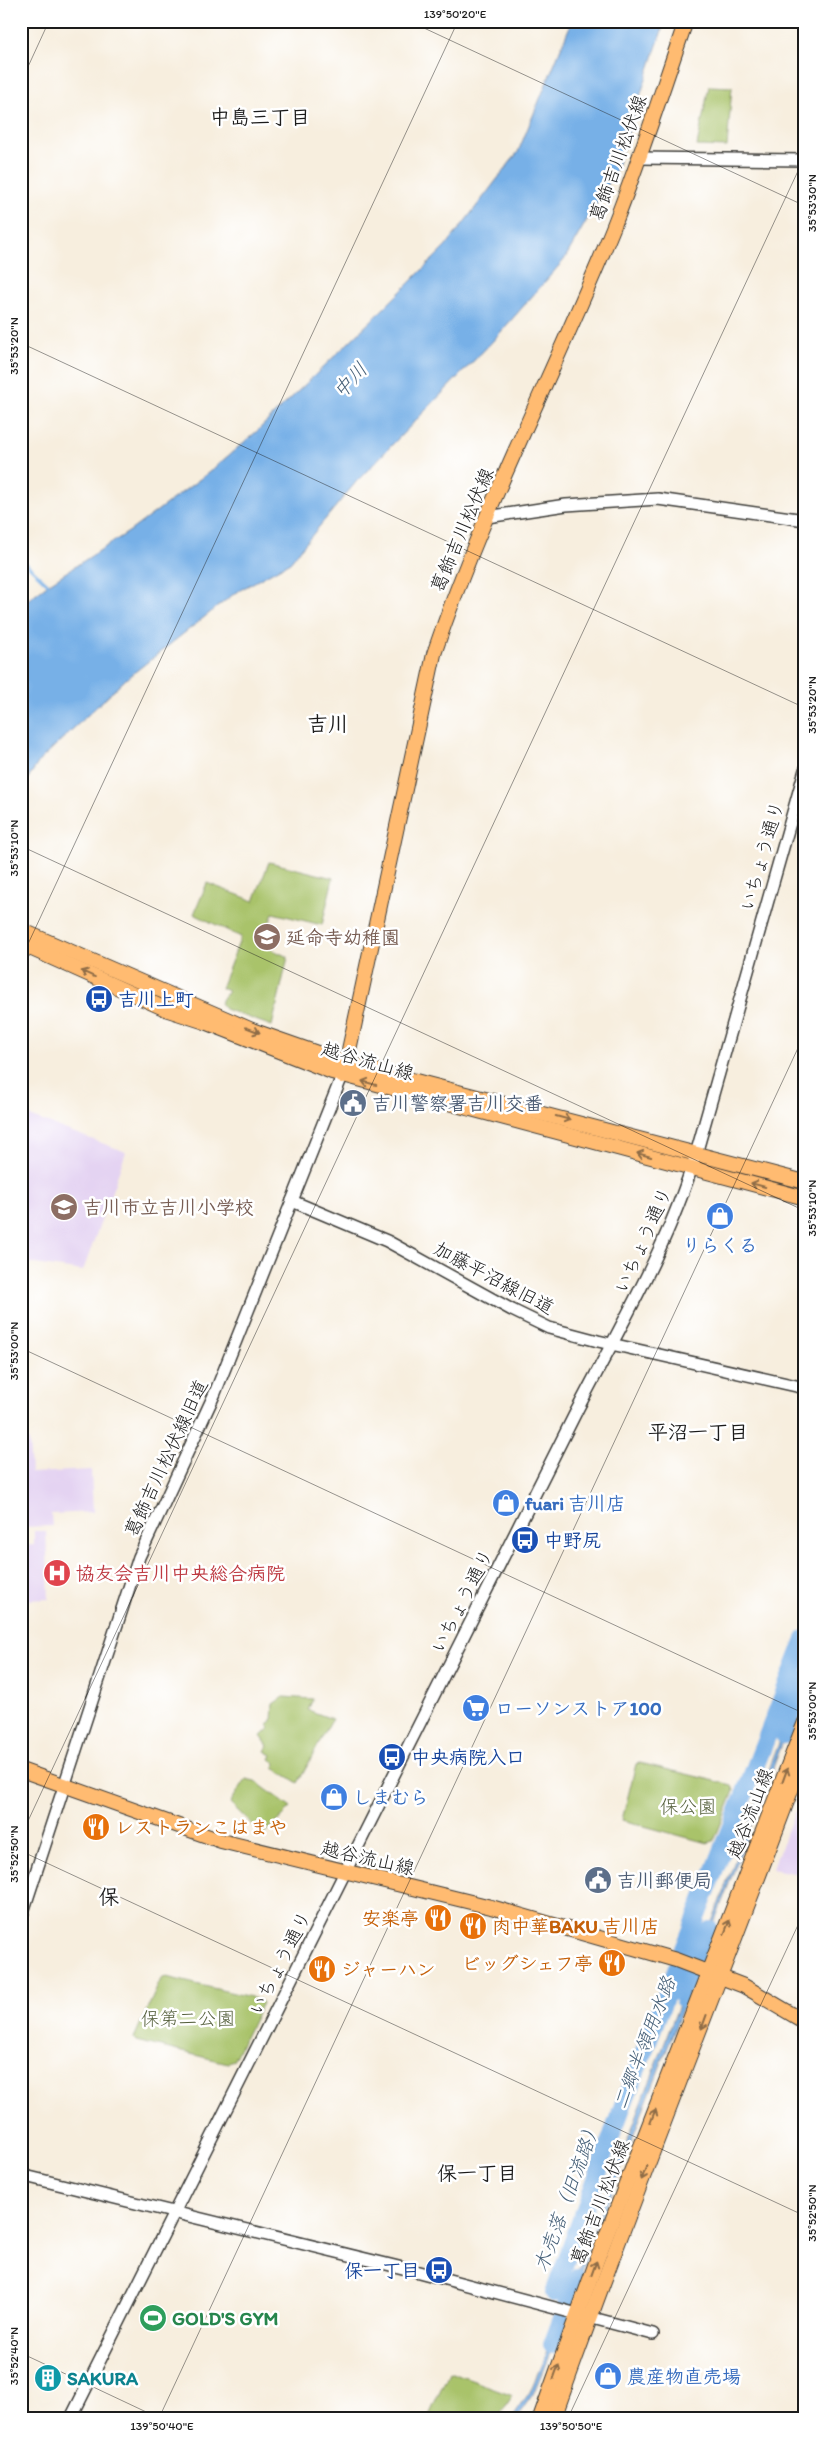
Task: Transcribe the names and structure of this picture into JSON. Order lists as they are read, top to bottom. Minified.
{"streets":{"main road":["葛飾吉川松伏線","越谷流山線"],"street":["いちょう通り","加藤平沼線旧道","葛飾吉川松伏線旧道"]},"crossings":[["葛飾吉川松伏線","越谷流山線"],["葛飾吉川松伏線","葛飾吉川松伏線旧道"],["いちょう通り","越谷流山線"],["いちょう通り","加藤平沼線旧道"],["越谷流山線","葛飾吉川松伏線旧道"],["加藤平沼線旧道","葛飾吉川松伏線旧道"]],"districts":["中島三丁目","吉川","平沼一丁目","保","保一丁目"],"water":["中川","二郷半領用水路","木売落（旧流路）"],"parks":["保公園","保第二公園"],"places":{"school or university":["延命寺幼稚園","吉川市立吉川小学校"],"bus stop":["吉川上町","中野尻","中央病院入口","保一丁目"],"public building":["吉川警察署吉川交番","吉川郵便局"],"shop":["りらくる","fuari 吉川店","しまむら","農産物直売場"],"hospital":["協友会吉川中央総合病院"],"supermarket":["ローソンストア100"],"restaurant":["レストランこはまや","安楽亭","肉中華BAKU 吉川店","ビッグシェフ亭","ジャーハン"],"sports":["GOLD'S GYM"],"building":["SAKURA"]},"coordinates":["139°50'20\"E","35°53'30\"N","35°53'20\"N","35°53'10\"N","35°53'00\"N","35°52'50\"N","35°52'40\"N","139°50'40\"E","139°50'50\"E"]}
